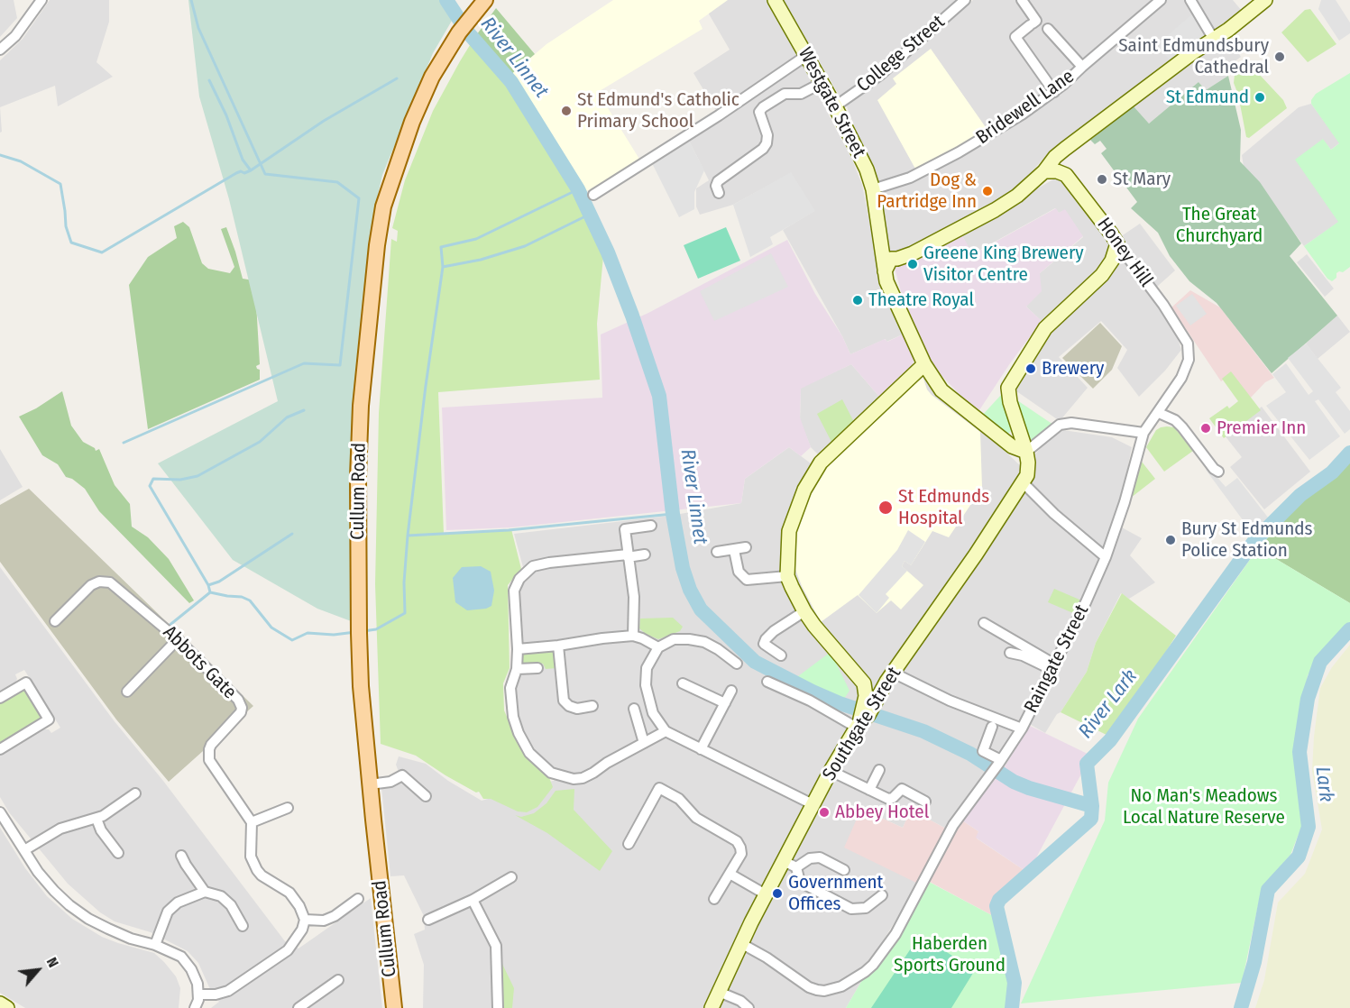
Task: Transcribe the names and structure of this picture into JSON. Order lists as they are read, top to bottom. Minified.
{"streets":{"main road":["Cullum Road"],"street":["College Street","Westgate Street","Bridewell Lane","Honey Hill","Raingate Street","Abbots Gate","Southgate Street"]},"crossings":[["College Street","Westgate Street"],["Westgate Street","Bridewell Lane"],["Westgate Street","Southgate Street"],["Raingate Street","Southgate Street"]],"water":["River Linnet","River Lark","Lark"],"parks":["The Great Churchyard","No Man's Meadows Local Nature Reserve","Haberden Sports Ground"],"places":["Saint Edmundsbury Cathedral","St Edmund","St Edmund's Catholic Primary School","St Mary","Dog & Partridge Inn","Greene King Brewery Visitor Centre","Theatre Royal","Brewery","Premier Inn","St Edmunds Hospital","Bury St Edmunds Police Station","Abbey Hotel","Government Offices"],"north":"top right"}
